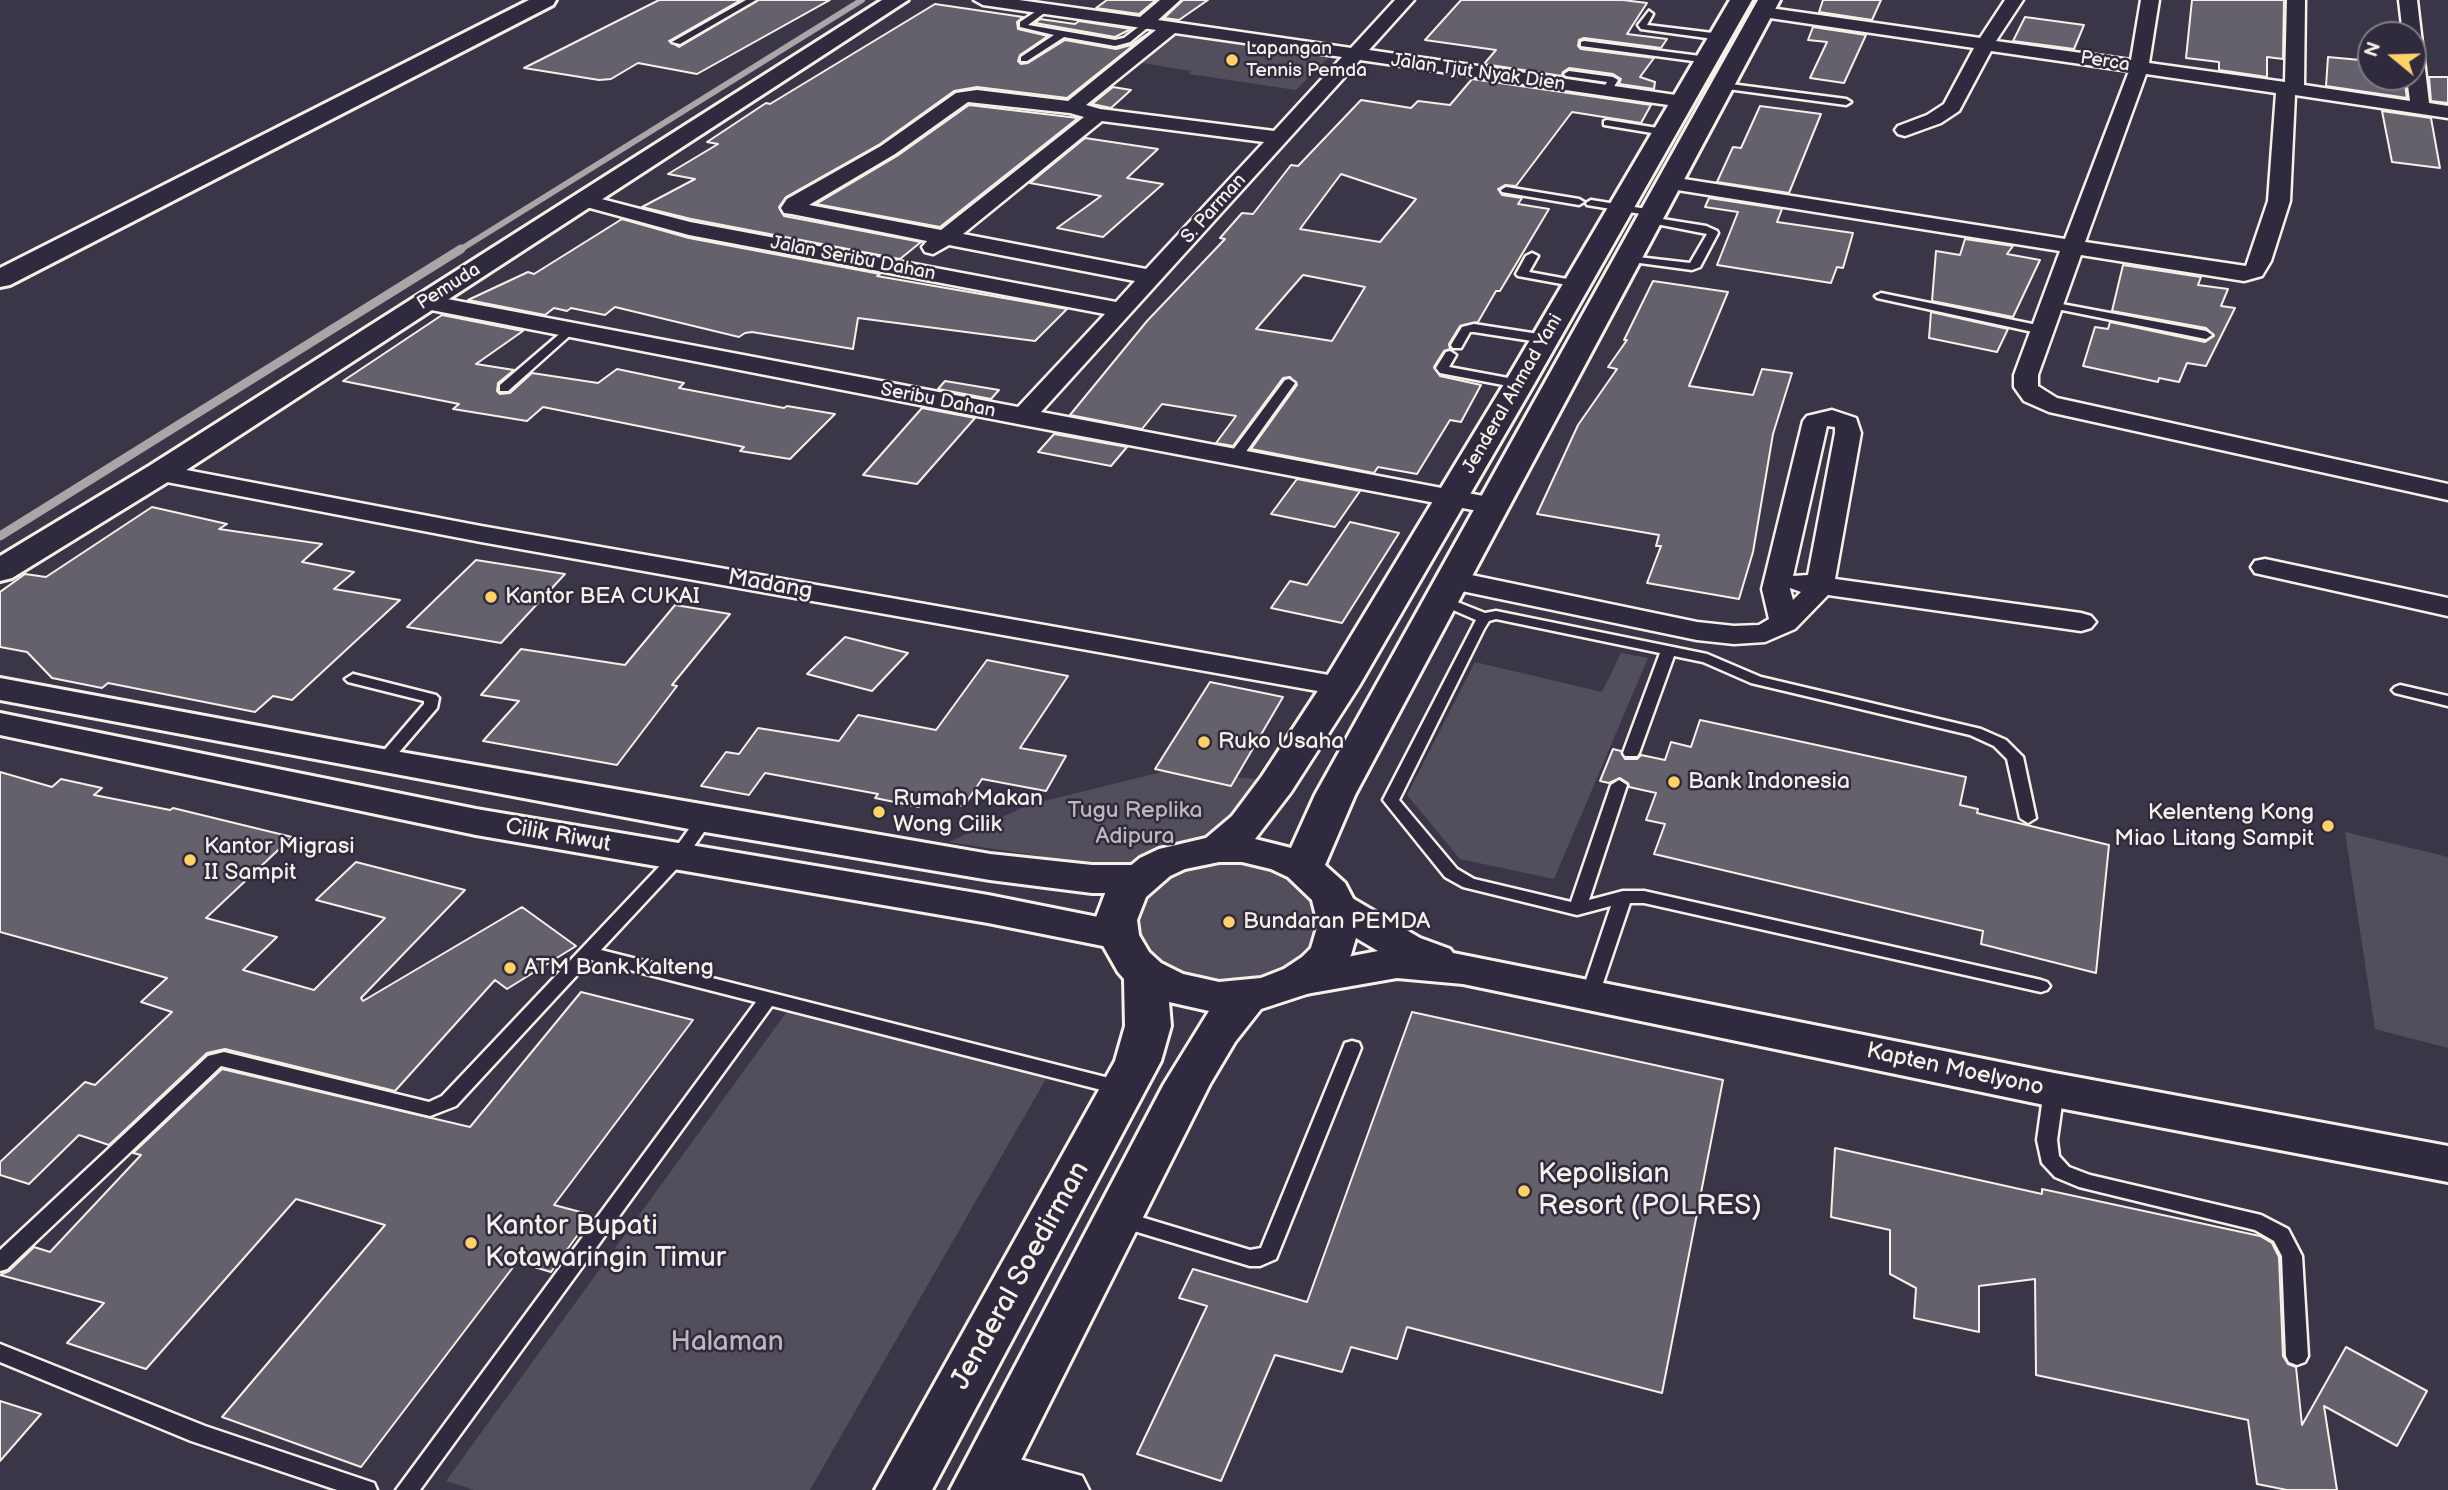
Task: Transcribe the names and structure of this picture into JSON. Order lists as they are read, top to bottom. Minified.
{"streets":{"main road":["Pemuda","Jenderal Ahmad Yani","Cilik Riwut","Kapten Moelyono","Jenderal Soedirman"],"street":["Perca","Jalan Tjut Nyak Dien","S. Parman","Jalan Seribu Dahan","Seribu Dahan","Madang"]},"crossings":[["Perca","Jenderal Ahmad Yani"],["Jalan Tjut Nyak Dien","S. Parman"],["Jalan Tjut Nyak Dien","Jenderal Ahmad Yani"],["S. Parman","Jalan Seribu Dahan"],["S. Parman","Seribu Dahan"],["Jalan Seribu Dahan","Pemuda"],["Pemuda","Seribu Dahan"],["Pemuda","Madang"],["Jenderal Ahmad Yani","Seribu Dahan"],["Jenderal Ahmad Yani","Madang"],["Jenderal Ahmad Yani","Cilik Riwut"],["Jenderal Ahmad Yani","Jenderal Soedirman"],["Cilik Riwut","Jenderal Soedirman"]],"parks":["Tugu Replika Adipura","Halaman"],"places":["Lapangan Tennis Pemda","Kantor BEA CUKAI","Ruko Usaha","Bank Indonesia","Rumah Makan Wong Cilik","Kelenteng Kong Miao Litang Sampit","Kantor Migrasi II Sampit","Bundaran PEMDA","ATM Bank Kalteng","Kepolisian Resort (POLRES)","Kantor Bupati Kotawaringin Timur"],"north":"left"}
